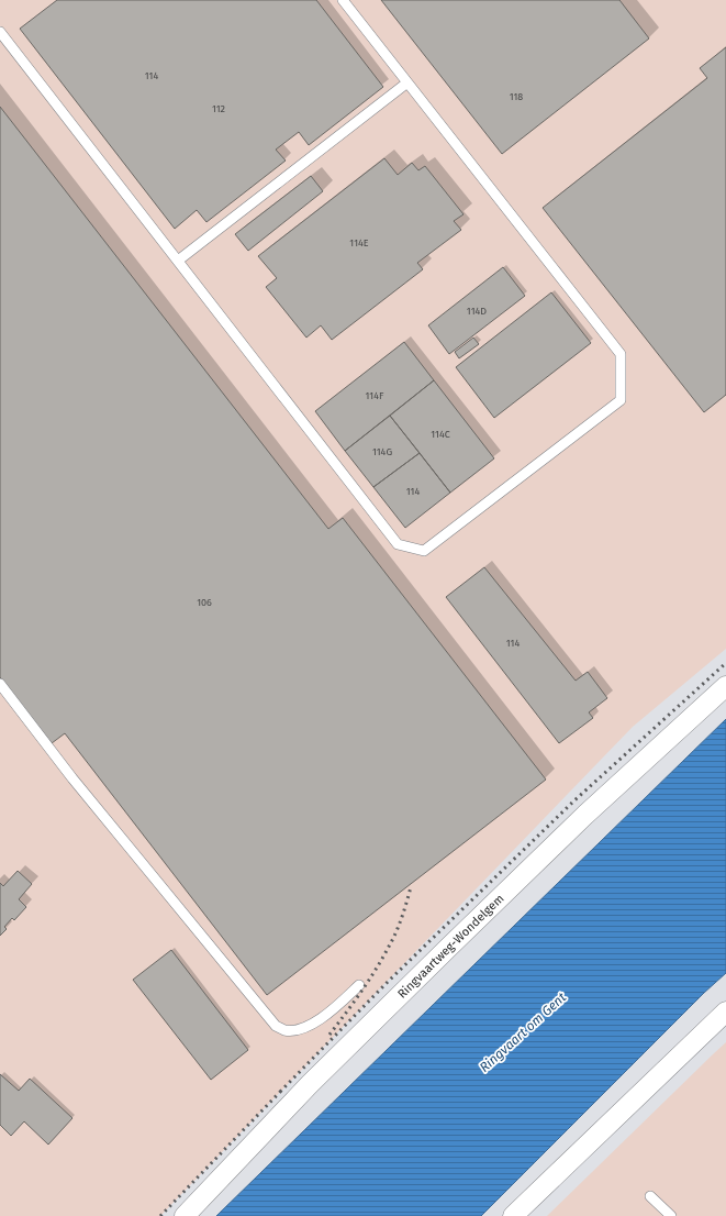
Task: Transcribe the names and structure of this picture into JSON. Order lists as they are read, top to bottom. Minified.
{"streets":{"street":["Ringvaartweg-Wondelgem"]},"water":["Ringvaart om Gent"],"house_numbers":["114","118","112","114E","114D","114F","114C","114G","114","106","114"]}
